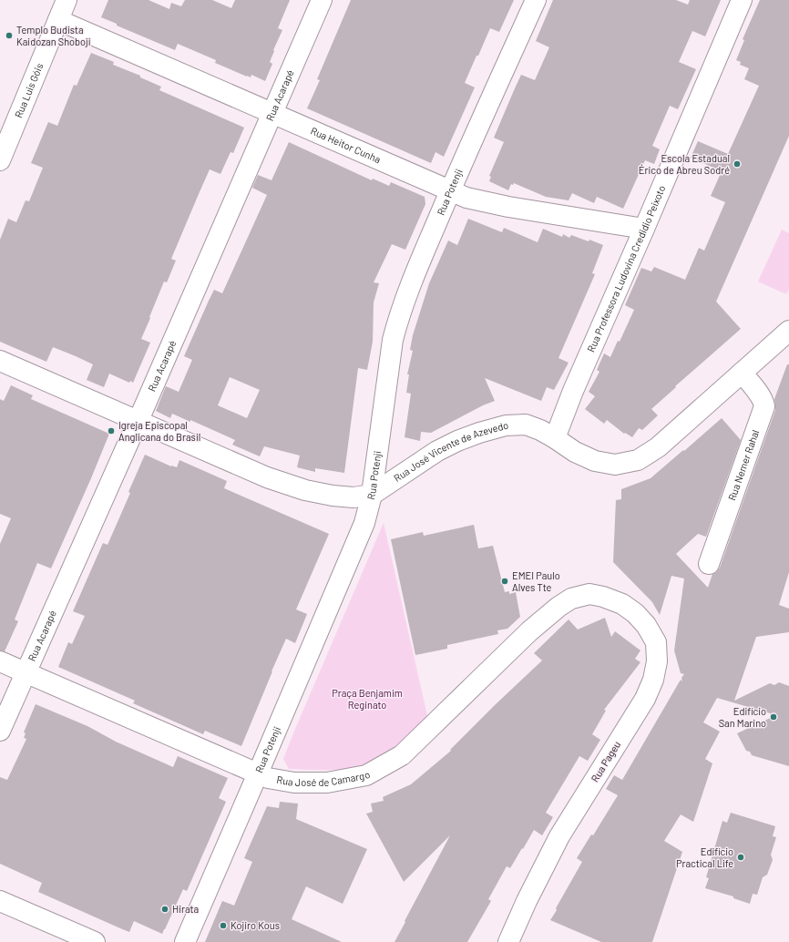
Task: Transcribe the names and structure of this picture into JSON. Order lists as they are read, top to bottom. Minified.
{"streets":{"street":["Rua Luis Góis","Rua Acarapé","Rua Heitor Cunha","Rua Potenji","Rua Professora Ludovina Credidio Peixoto","Rua José Vicente de Azevedo","Rua Nemer Rahal","Rua Pageu","Rua José de Camargo"]},"crossings":[["Rua Luis Góis","Rua Heitor Cunha"],["Rua Acarapé","Rua Heitor Cunha"],["Rua Acarapé","Rua José Vicente de Azevedo"],["Rua Acarapé","Rua José de Camargo"],["Rua Heitor Cunha","Rua Potenji"],["Rua Heitor Cunha","Rua Professora Ludovina Credidio Peixoto"],["Rua Potenji","Rua José Vicente de Azevedo"],["Rua Potenji","Rua José de Camargo"],["Rua Professora Ludovina Credidio Peixoto","Rua José Vicente de Azevedo"],["Rua José Vicente de Azevedo","Rua Nemer Rahal"],["Rua Pageu","Rua José de Camargo"]],"parks":["Praça Benjamim Reginato"],"places":["Templo Budista Kaidozan Shoboji","Escola Estadual Érico de Abreu Sodré","Igreja Episcopal Anglicana do Brasil","EMEI Paulo Alves Tte","Edifício San Marino","Edifício Practical Life","Hirata","Kojiro Kous"]}
